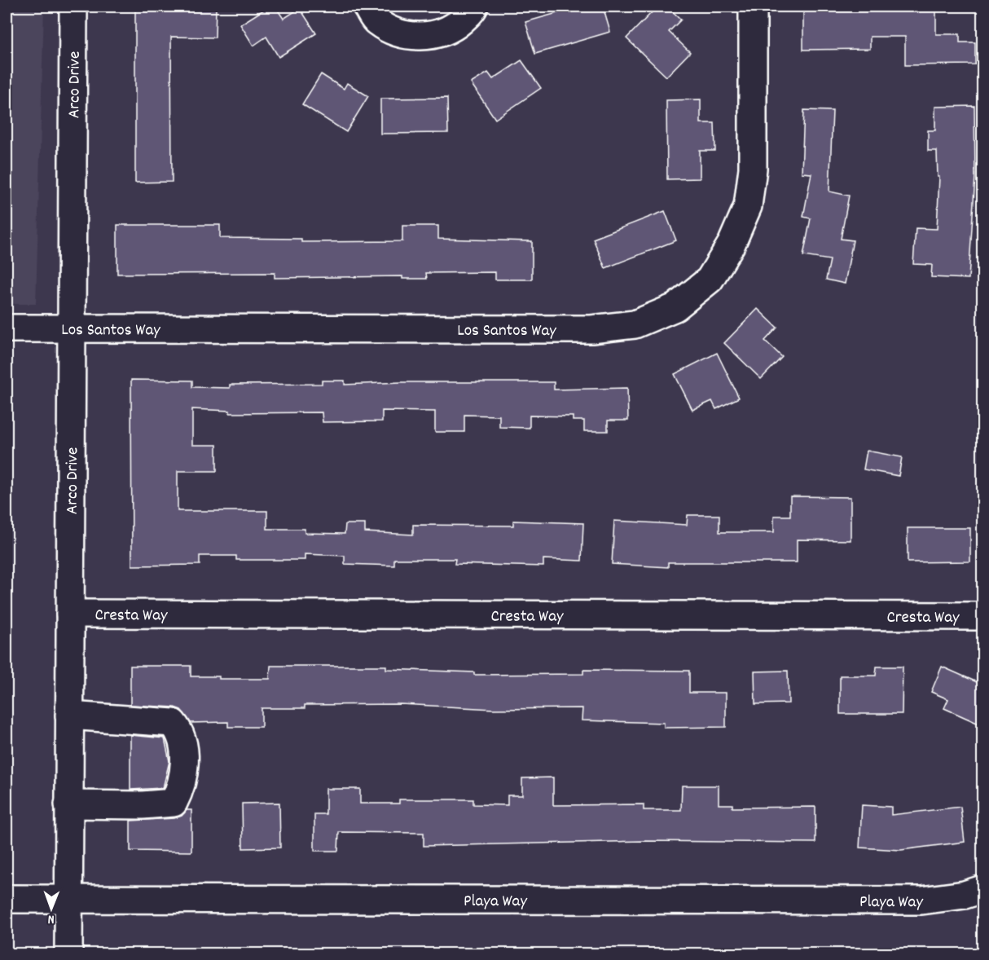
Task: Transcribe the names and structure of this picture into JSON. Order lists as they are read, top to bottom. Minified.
{"streets":{"street":["Arco Drive","Los Santos Way","Cresta Way","Playa Way"]},"crossings":[["Arco Drive","Los Santos Way"],["Arco Drive","Cresta Way"],["Arco Drive","Playa Way"]],"north":"bottom"}
